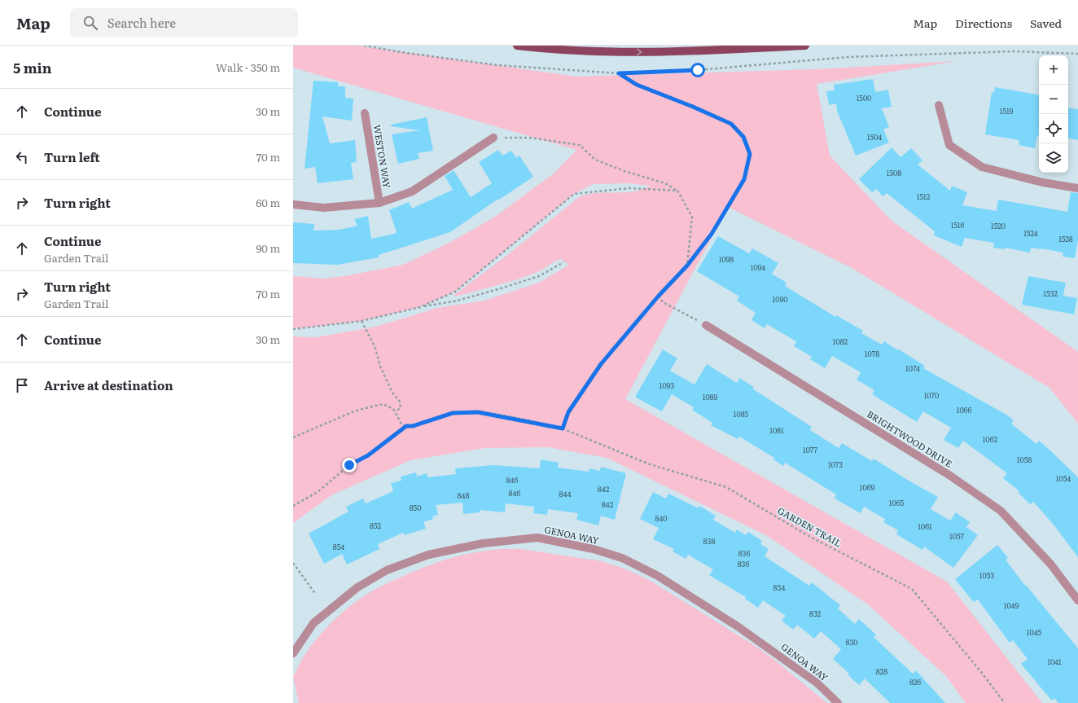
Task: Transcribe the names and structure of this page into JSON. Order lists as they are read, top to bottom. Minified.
{"streets":{"street":["WESTON WAY","BRIGHTWOOD DRIVE","GENOA WAY"],"path":["GARDEN TRAIL"]},"house_numbers":["1500","1519","1504","1508","1512","1516","1520","1524","1528","1098","1094","1532","1090","1082","1078","1074","1093","1070","1089","1066","1085","1081","1062","1077","1058","1073","1054","846","1069","842","846","844","848","1065","842","850","840","852","1061","1057","838","854","836","836","1053","834","1049","832","1045","830","1041","828","826"],"page":{"header":"Map","search":"Search here","nav":["Map","Directions","Saved"],"heading":["5 min","Walk · 350 m"],"map_buttons":["+","−"],"list":[["Continue","30 m"],["Turn left","70 m"],["Turn right","60 m"],["Continue","Garden Trail","90 m"],["Turn right","Garden Trail","70 m"],["Continue","30 m"],"Arrive at destination"]}}
